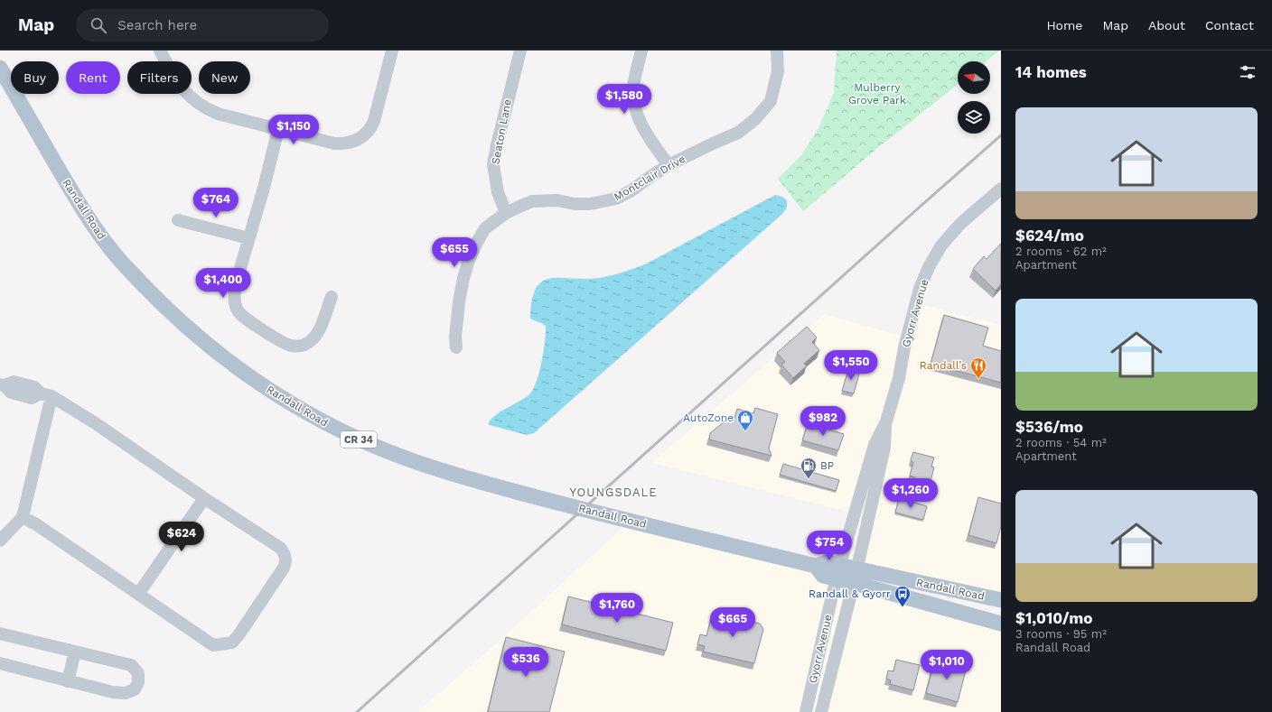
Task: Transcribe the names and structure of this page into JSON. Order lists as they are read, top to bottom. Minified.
{"streets":{"main road":["Randall Road","CR 34"],"street":["Seaton Lane","Montclair Drive","Gyorr Avenue"]},"crossings":[["Seaton Lane","Montclair Drive"],["Randall Road","Gyorr Avenue"]],"districts":["YOUNGSDALE"],"parks":["Mulberry Grove Park"],"places":{"restaurant":["Randall’s"],"shop":["AutoZone"],"fuel station":["BP"],"bus stop":["Randall & Gyorr"]},"north":"left","page":{"header":"Map","search":"Search here","nav":["Home","Map","About","Contact"],"heading":"14 homes","chip":["Buy","Rent","Filters","New"],"price":["$1,580","$1,150","$764","$655","$1,400","$1,550","$982","$1,260","$624","$754","$1,760","$665","$536","$1,010"],"list":[{"name":"$624/mo","note":"2 rooms · 62 m² · Apartment"},{"name":"$536/mo","note":"2 rooms · 54 m² · Apartment"},{"name":"$1,010/mo","note":"3 rooms · 95 m² · Randall Road"}]}}
